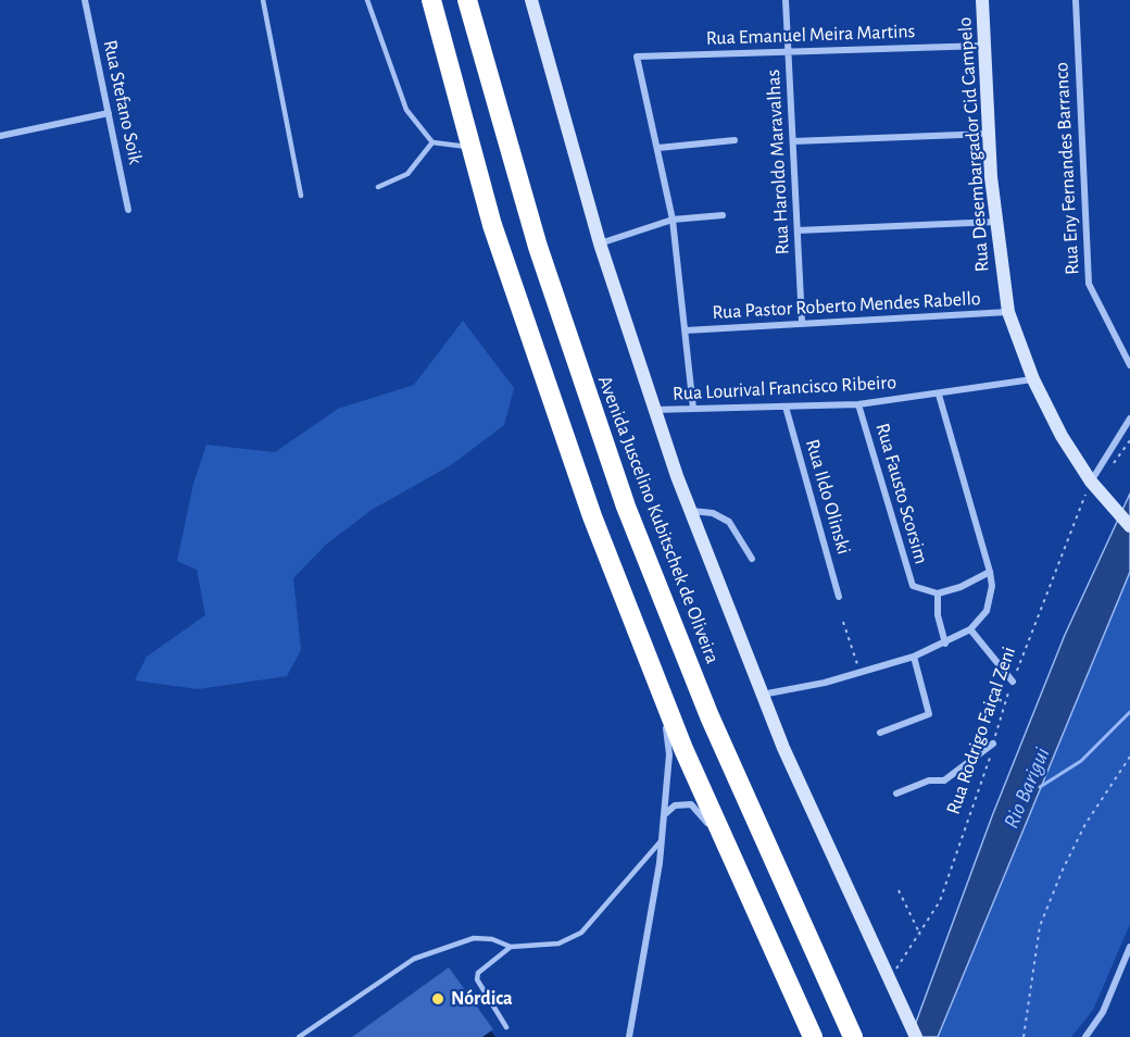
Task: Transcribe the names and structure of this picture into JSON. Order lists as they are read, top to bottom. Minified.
{"streets":{"highway":["Avenida Juscelino Kubitschek de Oliveira"],"main road":["Rua Desembargador Cid Campelo"],"street":["Rua Emanuel Meira Martins","Rua Stefano Soik","Rua Haroldo Maravalhas","Rua Eny Fernandes Barranco","Rua Pastor Roberto Mendes Rabello","Rua Lourival Francisco Ribeiro","Rua Fausto Scorsim","Rua Ildo Olinski"],"path":["Rua Rodrigo Faiçal Zeni"]},"crossings":[["Rua Emanuel Meira Martins","Rua Desembargador Cid Campelo"],["Rua Emanuel Meira Martins","Rua Haroldo Maravalhas"],["Rua Desembargador Cid Campelo","Rua Pastor Roberto Mendes Rabello"],["Rua Desembargador Cid Campelo","Rua Lourival Francisco Ribeiro"],["Rua Desembargador Cid Campelo","Rua Rodrigo Faiçal Zeni"],["Rua Haroldo Maravalhas","Rua Pastor Roberto Mendes Rabello"],["Rua Lourival Francisco Ribeiro","Rua Fausto Scorsim"],["Rua Lourival Francisco Ribeiro","Rua Ildo Olinski"]],"water":["Rio Barigui"],"places":["Nórdica"]}
